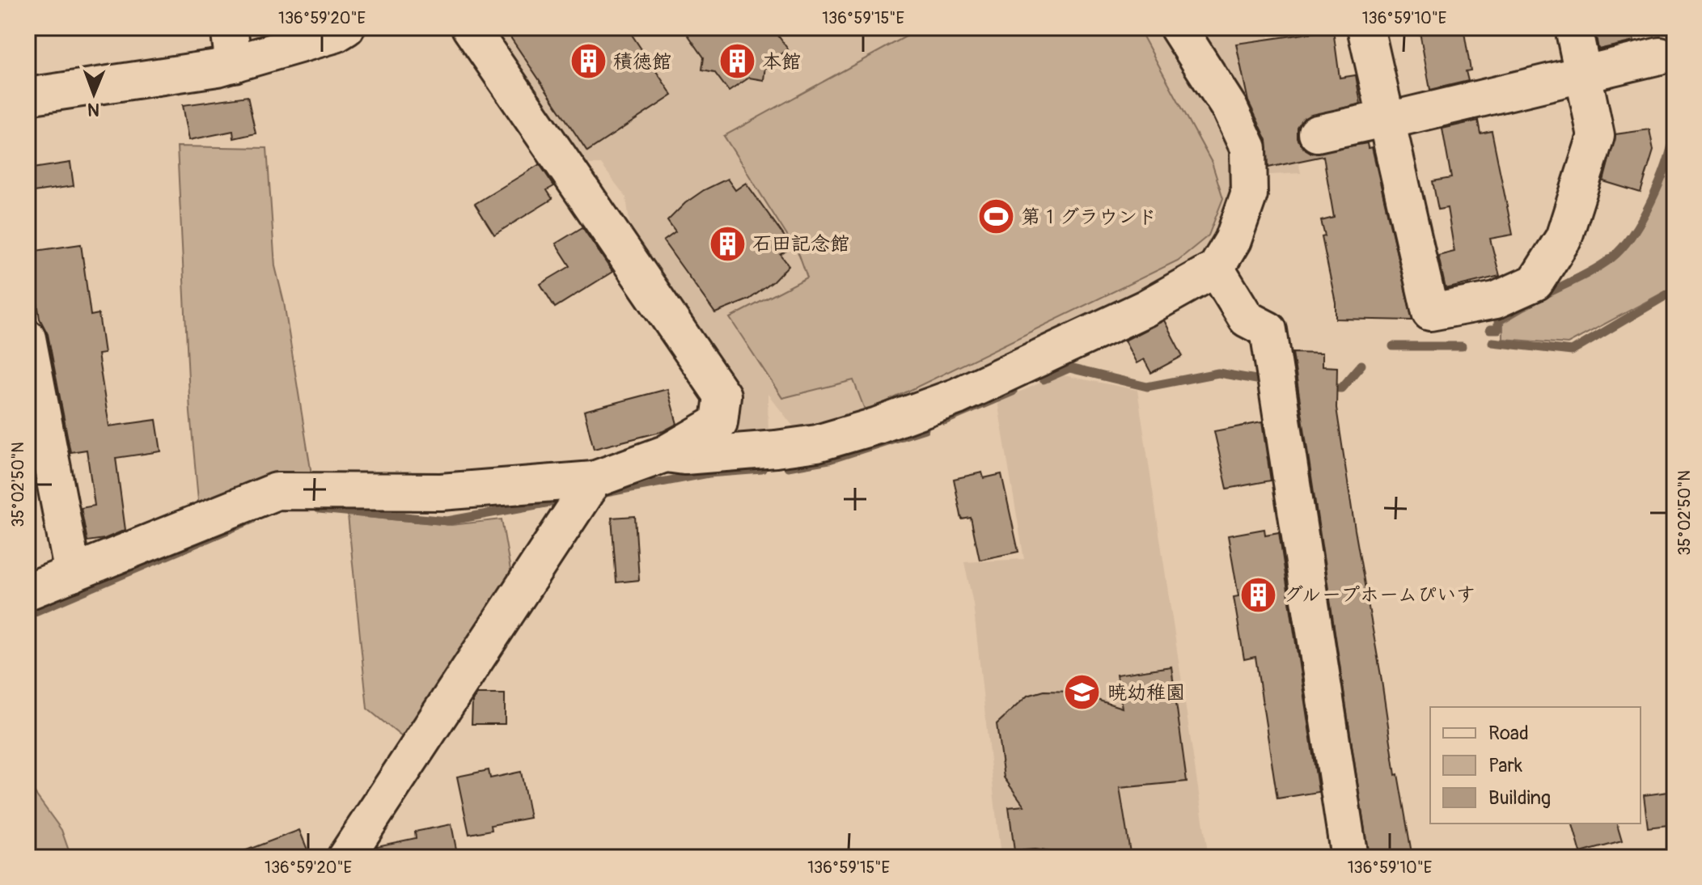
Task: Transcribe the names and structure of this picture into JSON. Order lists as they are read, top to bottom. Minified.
{"places":{"building":["積徳館","本館","石田記念館","グループホームぴいす"],"sports":["第１グラウンド"],"school or university":["暁幼稚園"]},"legend":["Road","Park","Building"],"north":"bottom","coordinates":["136°59'20\"E","136°59'15\"E","136°59'10\"E","35°02'50\"N"]}
